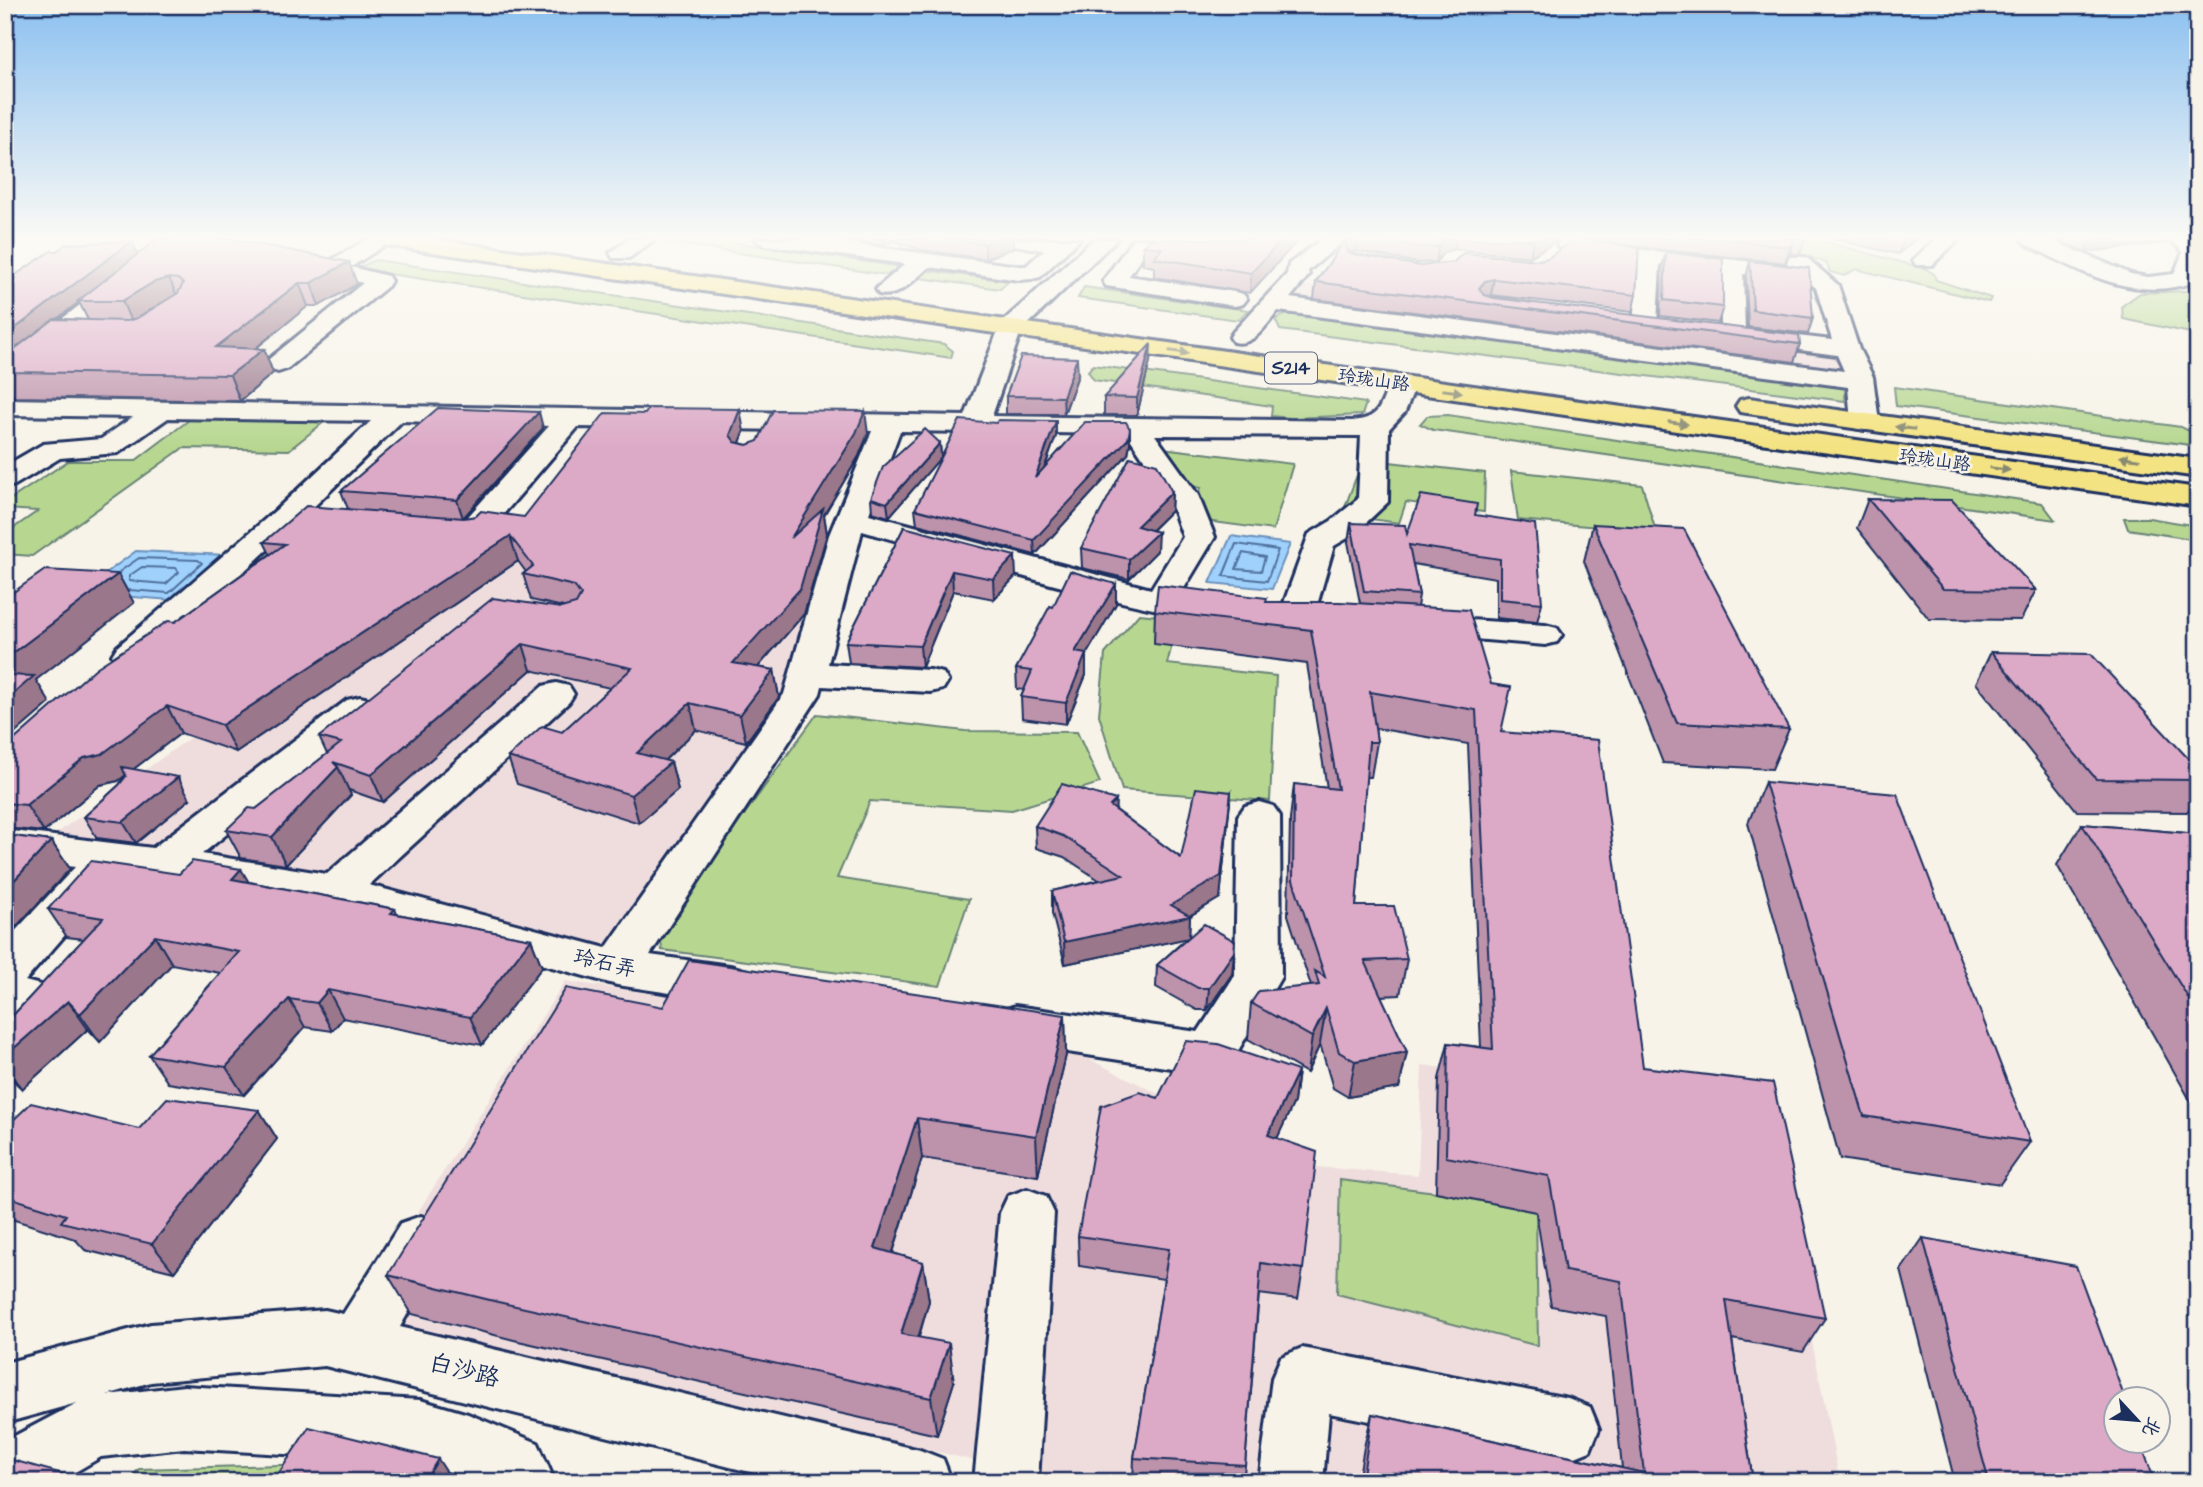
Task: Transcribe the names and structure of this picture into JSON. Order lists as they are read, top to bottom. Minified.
{"streets":{"main road":["S214","玲珑山路"],"street":["玲石弄","白沙路"]},"north":"bottom right"}
